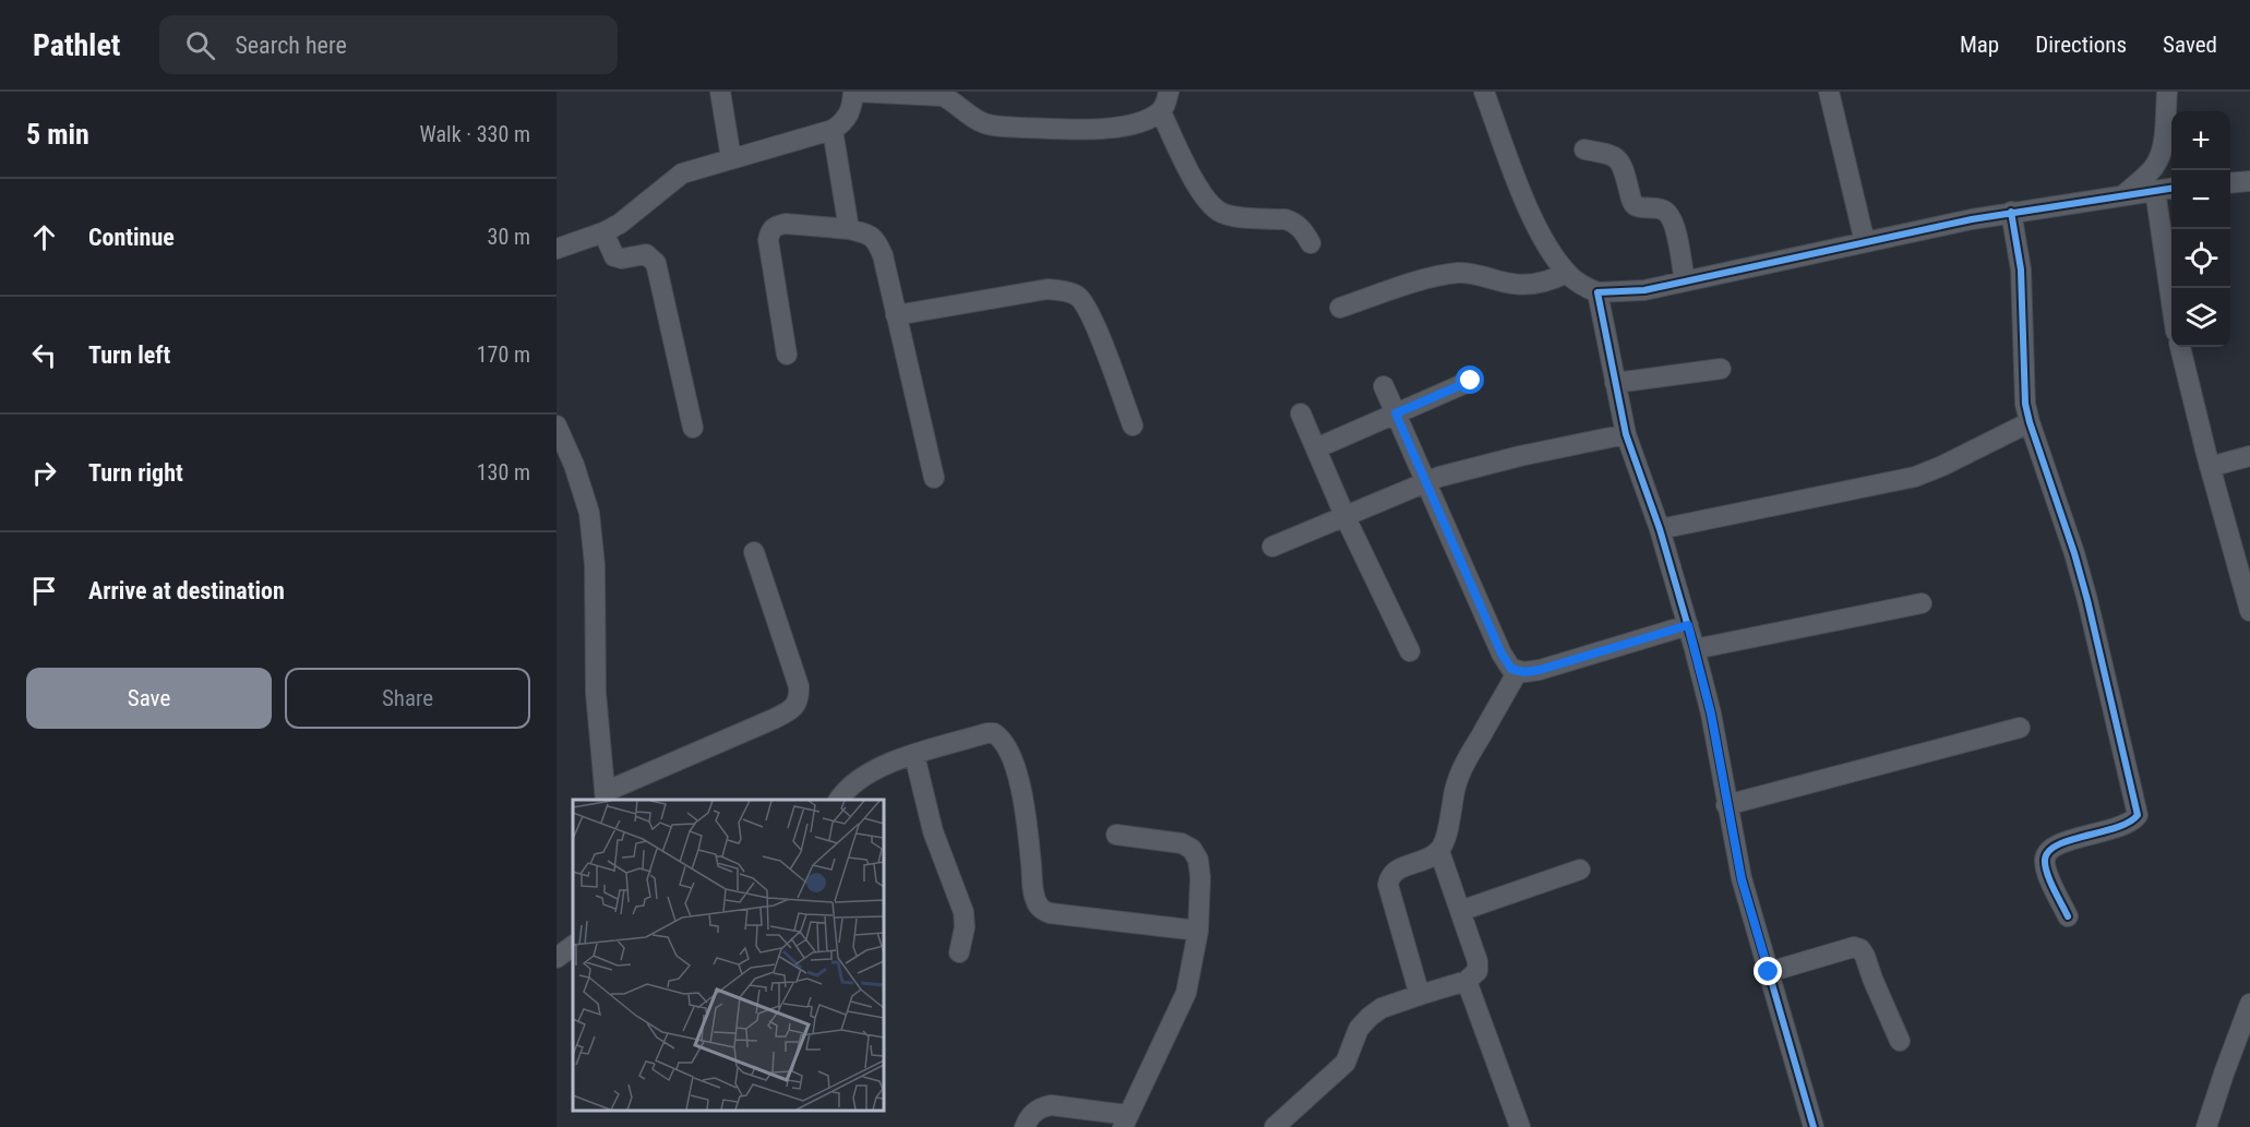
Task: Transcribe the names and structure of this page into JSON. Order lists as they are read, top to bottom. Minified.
{"page":{"header":"Pathlet","search":"Search here","nav":["Map","Directions","Saved"],"heading":["5 min","Walk · 330 m"],"map_buttons":["+","−"],"list":[["Continue","30 m"],["Turn left","170 m"],["Turn right","130 m"],"Arrive at destination"],"buttons":["Save","Share"]}}
